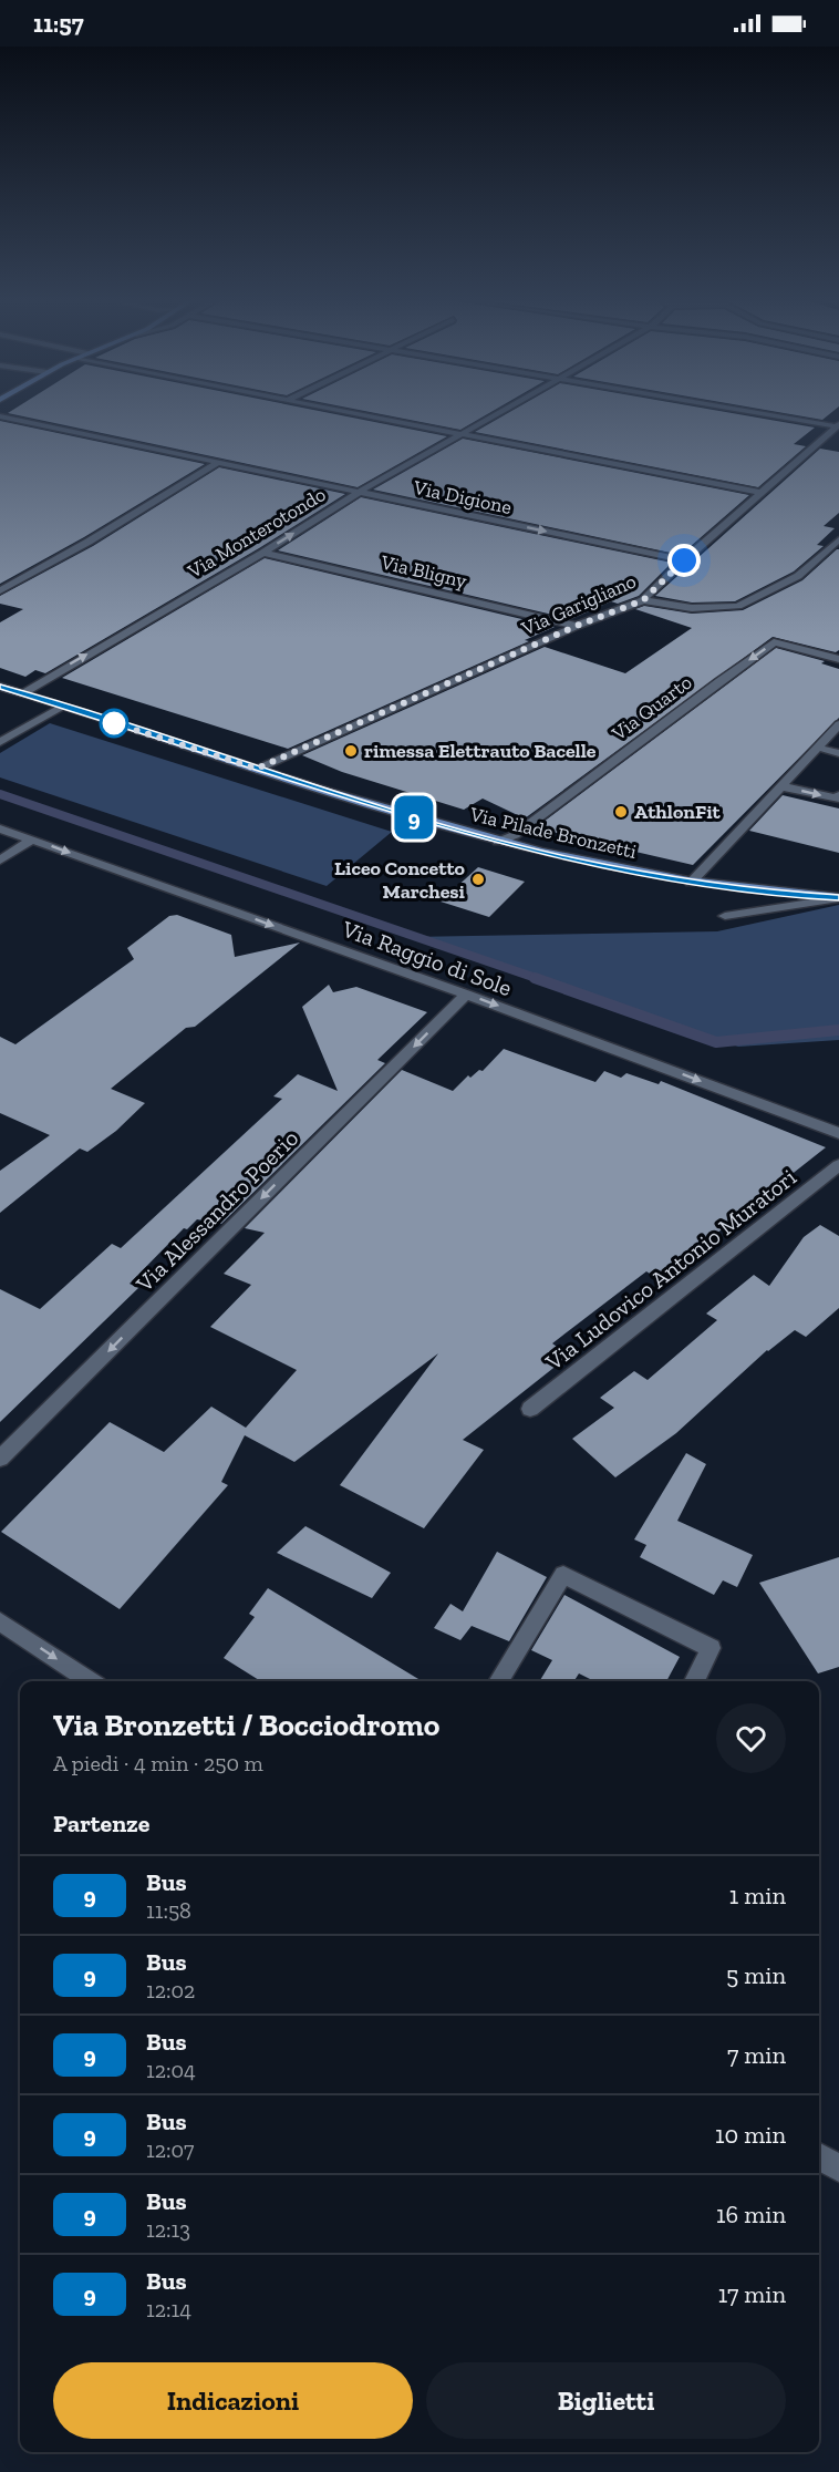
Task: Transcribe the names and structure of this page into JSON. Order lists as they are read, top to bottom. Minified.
{"streets":{"main road":["Via Pilade Bronzetti"],"street":["Via Digione","Via Monterotondo","Via Bligny","Via Garigliano","Via Quarto","Via Raggio di Sole","Via Alessandro Poerio","Via Ludovico Antonio Muratori"]},"crossings":[["Via Digione","Via Monterotondo"],["Via Digione","Via Garigliano"],["Via Monterotondo","Via Bligny"],["Via Monterotondo","Via Pilade Bronzetti"],["Via Bligny","Via Garigliano"],["Via Garigliano","Via Pilade Bronzetti"],["Via Quarto","Via Pilade Bronzetti"],["Via Raggio di Sole","Via Alessandro Poerio"]],"one_way":["Via Raggio di Sole","Via Alessandro Poerio"],"places":["rimessa Elettrauto Bacelle","AthlonFit","Liceo Concetto Marchesi"],"lines":["bus line 9"],"page":{"status":"11:57","on_map":"9","heading":[["Via Bronzetti / Bocciodromo","A piedi · 4 min · 250 m"],"Partenze"],"list":[{"mark":"9","name":"Bus","note":"11:58","value":"1 min"},{"mark":"9","name":"Bus","note":"12:02","value":"5 min"},{"mark":"9","name":"Bus","note":"12:04","value":"7 min"},{"mark":"9","name":"Bus","note":"12:07","value":"10 min"},{"mark":"9","name":"Bus","note":"12:13","value":"16 min"},{"mark":"9","name":"Bus","note":"12:14","value":"17 min"}],"buttons":["Indicazioni","Biglietti"]}}
